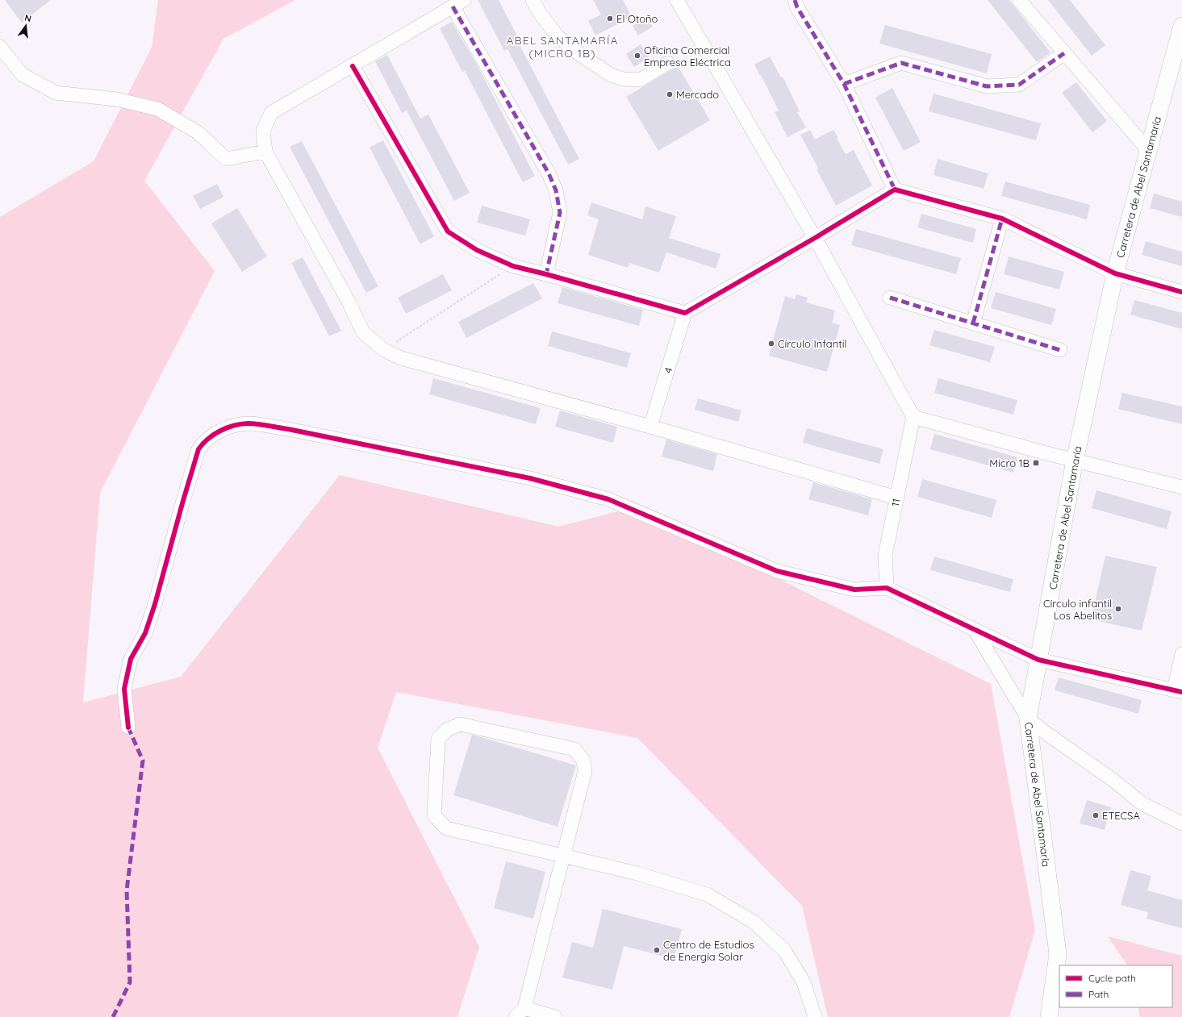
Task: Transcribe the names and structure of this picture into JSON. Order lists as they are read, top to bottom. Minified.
{"streets":{"main road":["Carretera de Abel Santamaría"],"street":["4","11"]},"districts":["ABEL SANTAMARÍA (MICRO 1B)"],"places":{"other":["El Otoño","Oficina Comercial Empresa Eléctrica","Mercado","Círculo Infantil","Círculo infantil Los Abelitos","ETECSA","Centro de Estudios de Energía Solar"],"transit":["Micro 1B"]},"legend":["Cycle path","Path"],"north":"top"}
